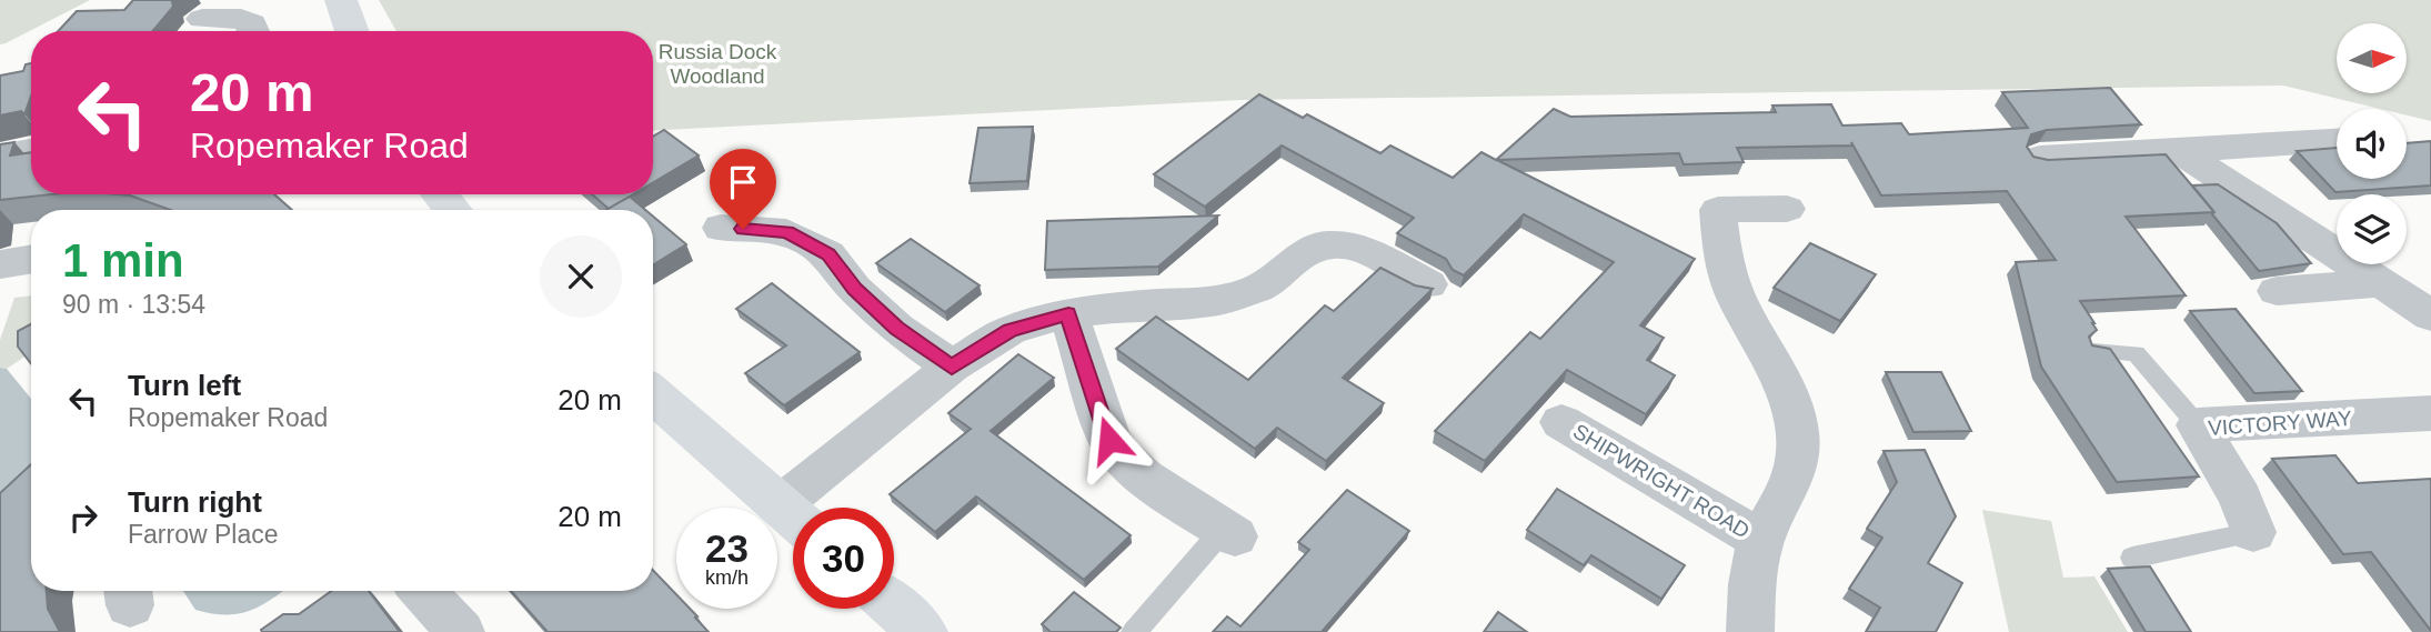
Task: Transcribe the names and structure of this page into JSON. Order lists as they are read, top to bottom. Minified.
{"streets":{"street":["VICTORY WAY","SHIPWRIGHT ROAD"]},"parks":["Russia Dock Woodland"],"north":"right","page":{"turn":["20 m","Ropemaker Road"],"heading":["1 min","90 m · 13:54"],"list":[{"name":"Turn left","note":"Ropemaker Road","value":"20 m"},{"name":"Turn right","note":"Farrow Place","value":"20 m"}],"speed":"23 km/h","limit":"30"}}
